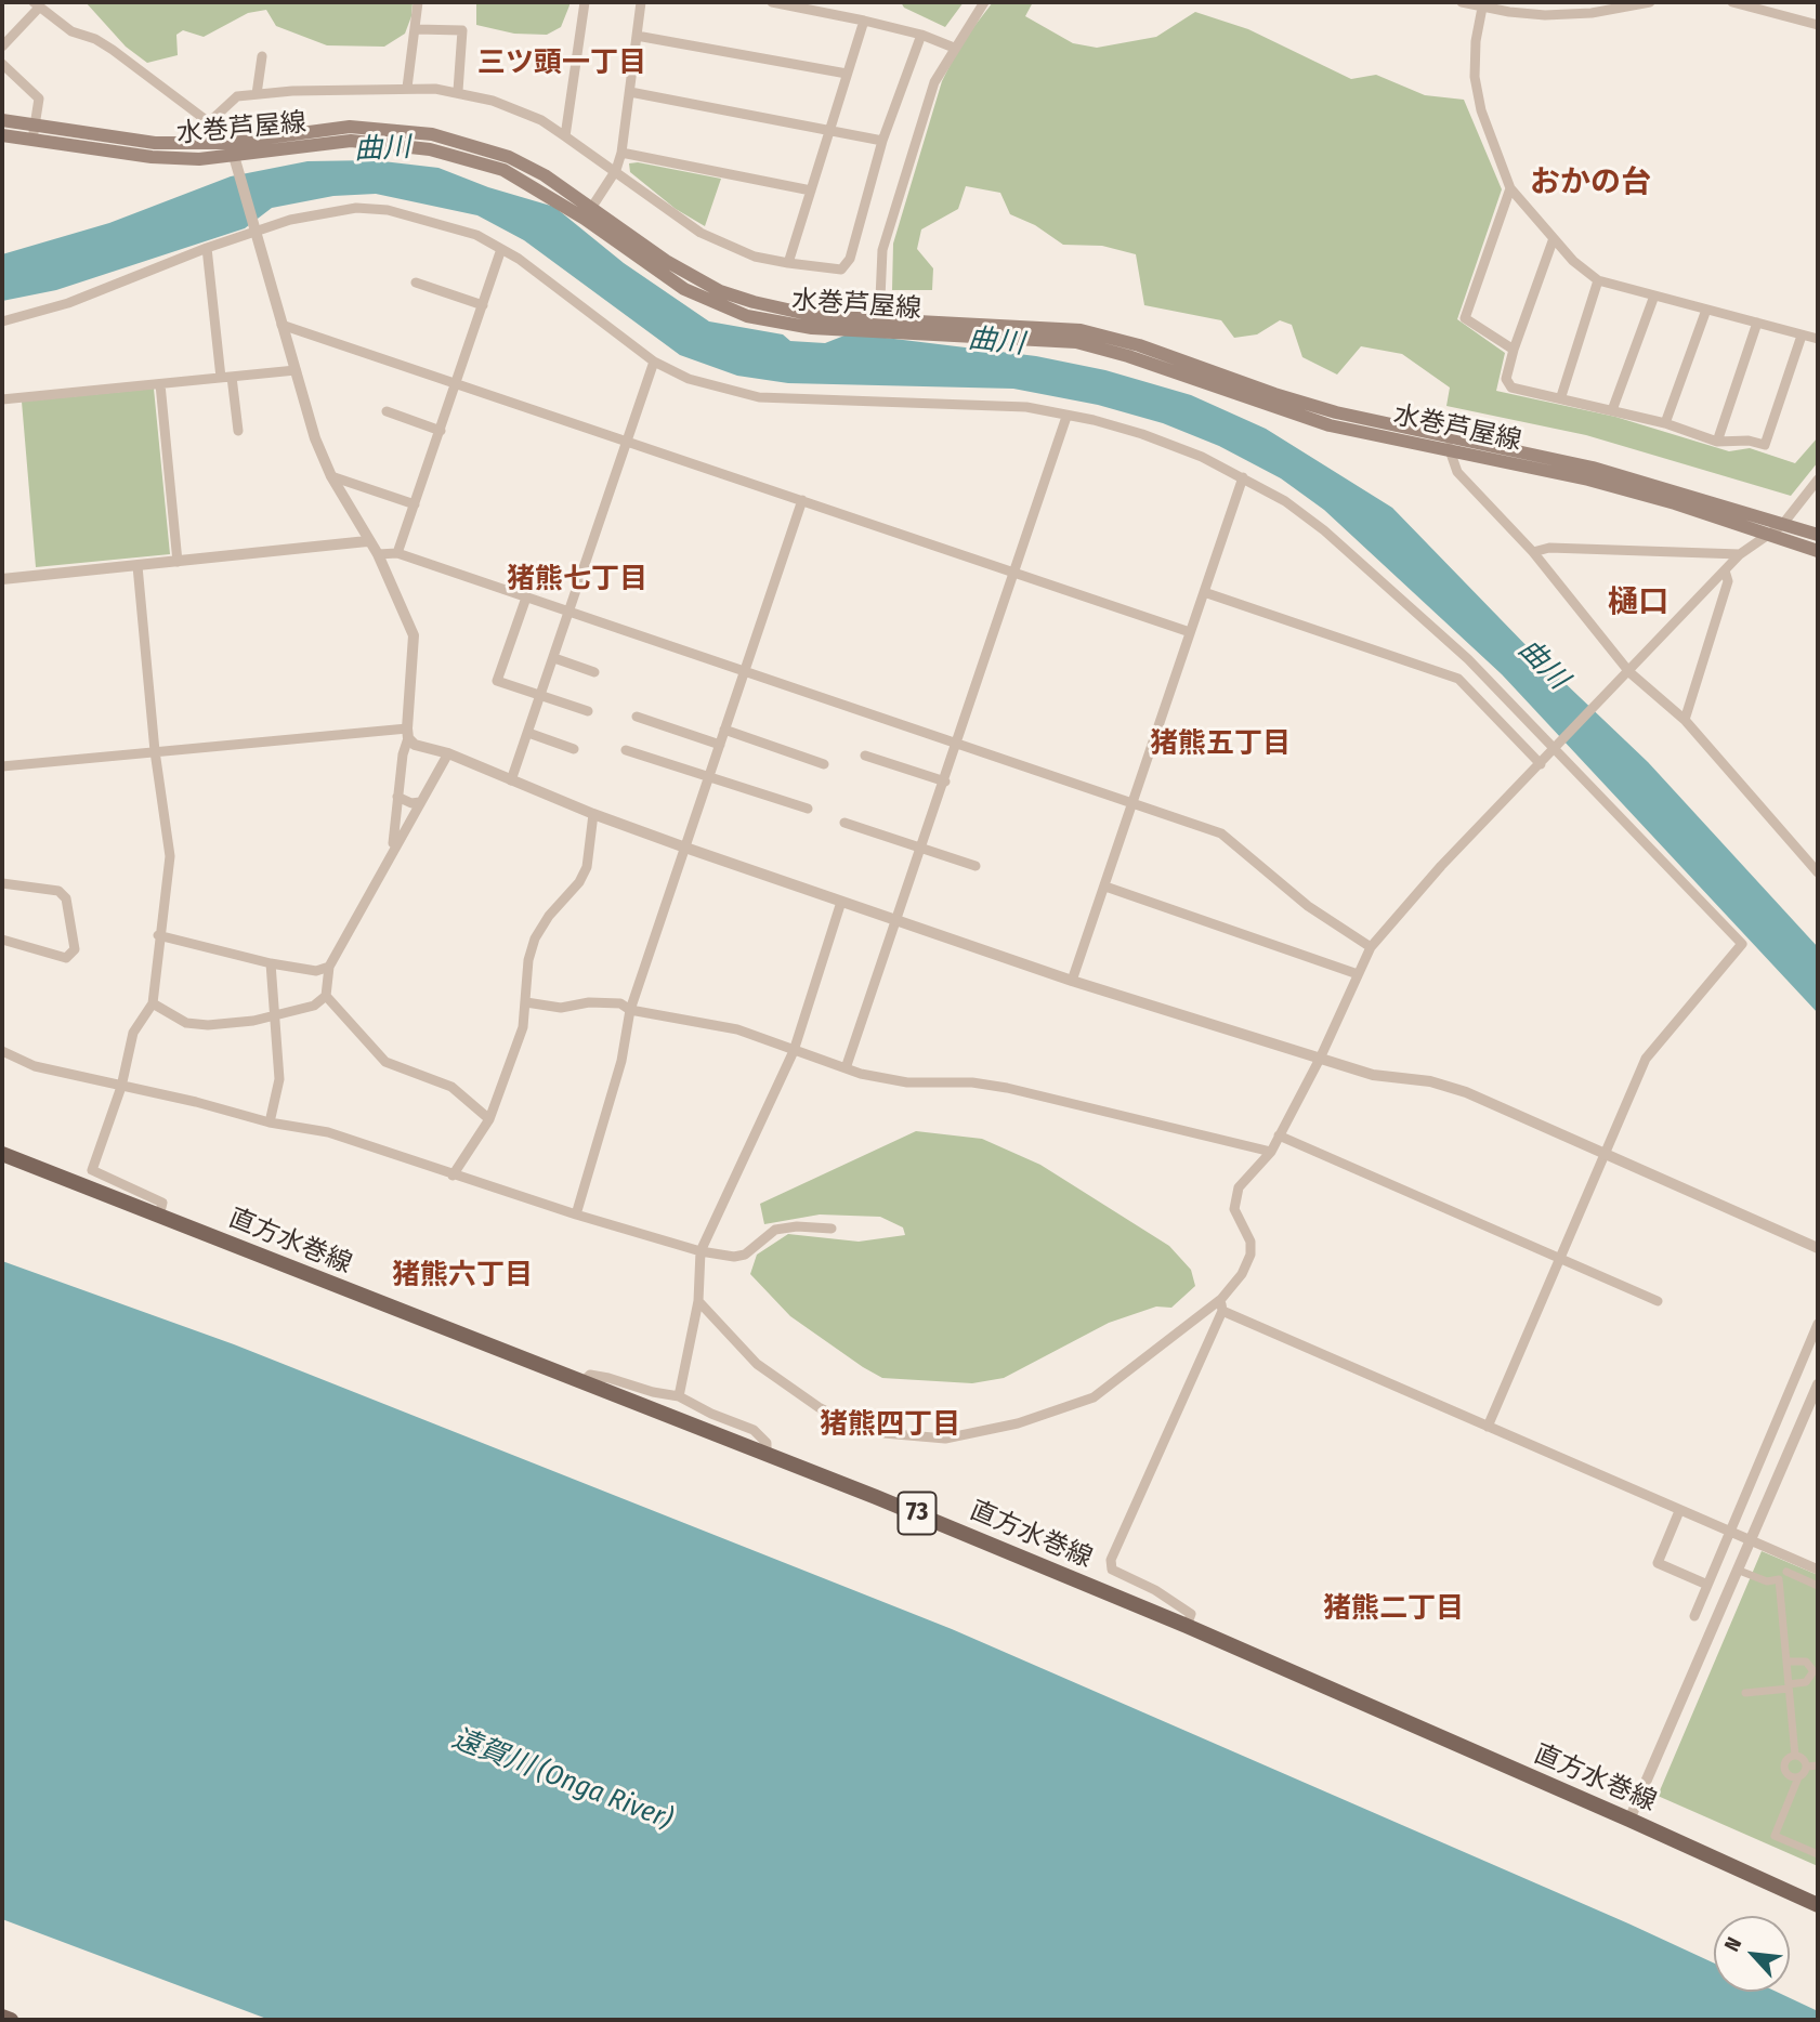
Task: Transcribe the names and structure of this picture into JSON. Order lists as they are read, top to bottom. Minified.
{"streets":{"main road":["水巻芦屋線","直方水巻線","73"]},"districts":["三ツ頭一丁目","おかの台","猪熊七丁目","樋口","猪熊五丁目","猪熊六丁目","猪熊四丁目","猪熊二丁目"],"water":["曲川","遠賀川 (Onga River)"],"north":"top left"}
